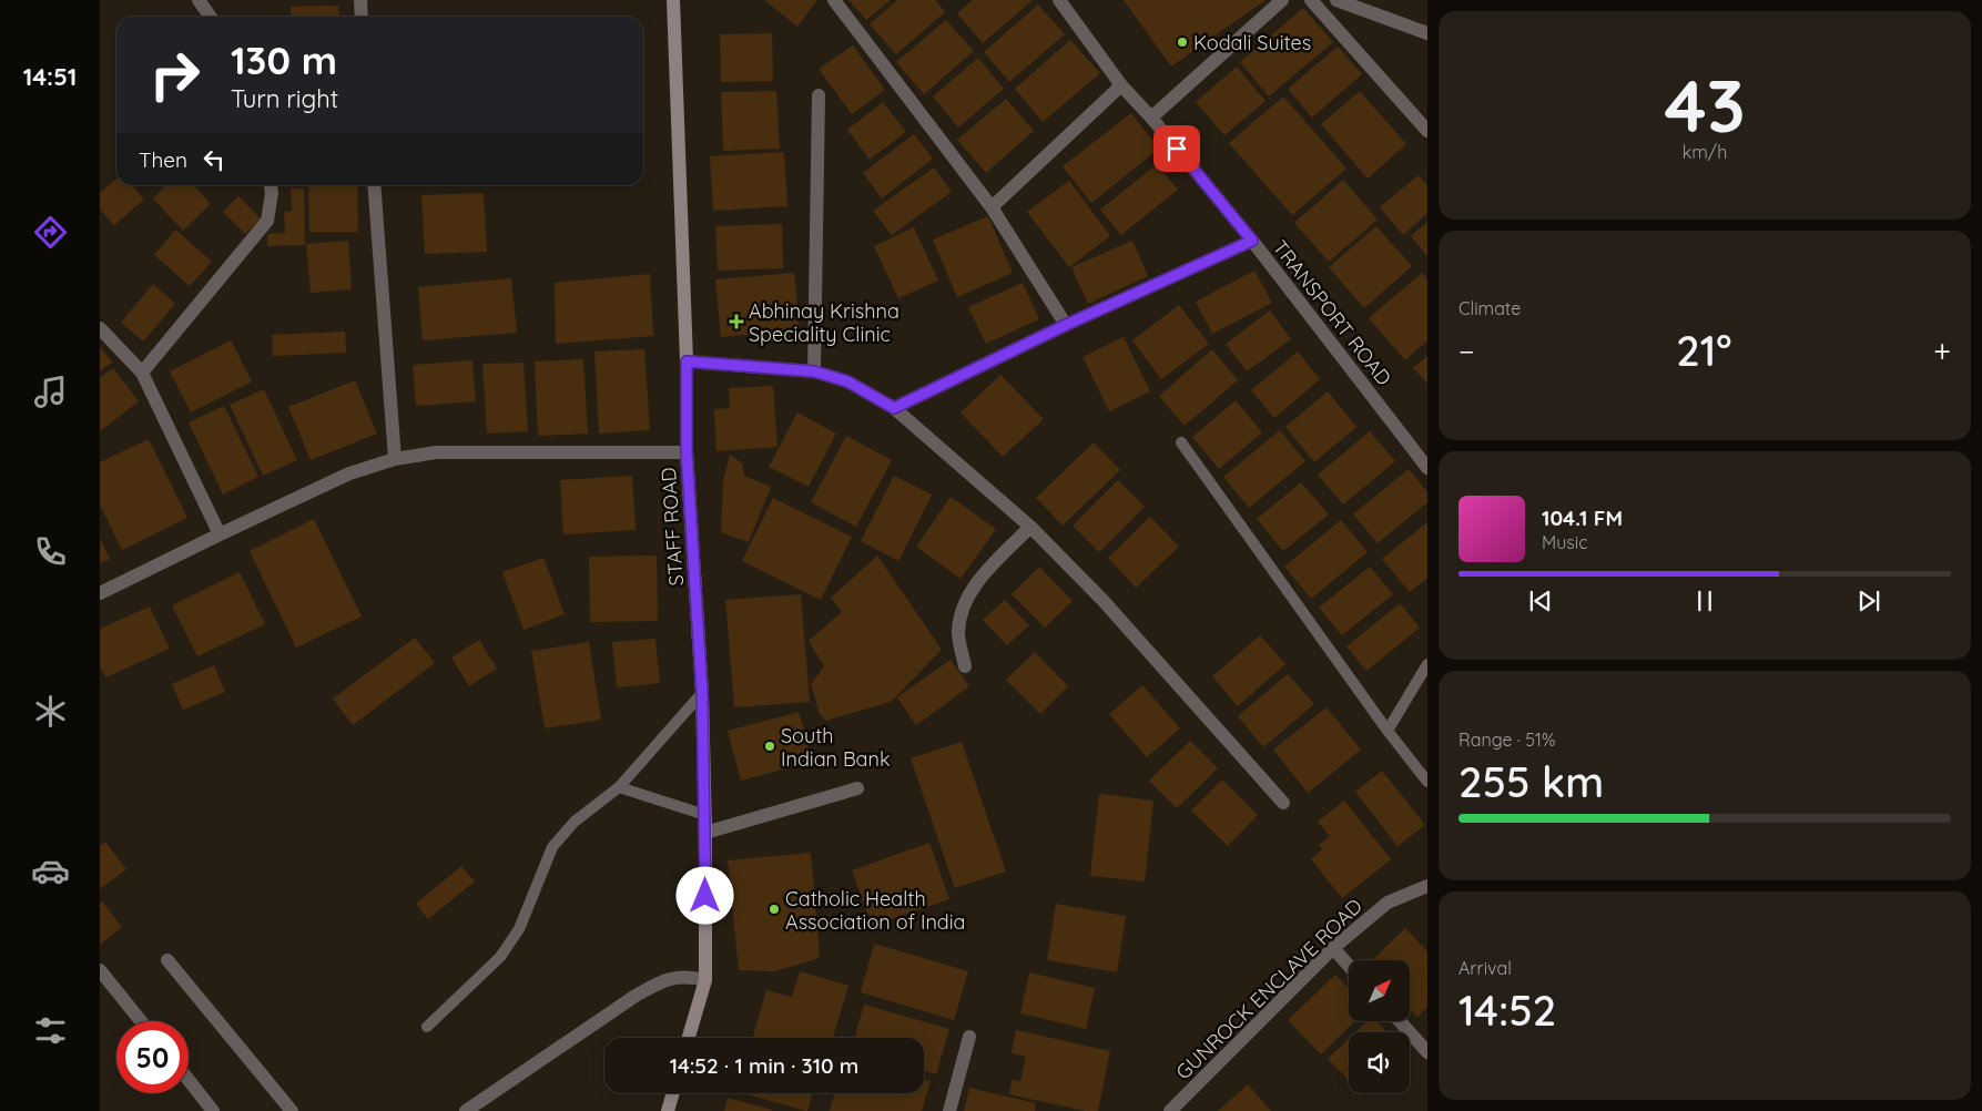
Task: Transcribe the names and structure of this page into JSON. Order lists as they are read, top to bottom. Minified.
{"streets":{"main road":["STAFF ROAD"],"street":["TRANSPORT ROAD","GUNROCK ENCLAVE ROAD"]},"places":{"other":["Kodali Suites","South Indian Bank","Catholic Health Association of India"],"health":["Abhinay Krishna Speciality Clinic"]},"north":"top right","page":{"tabs":"14:51","tile":[["43","km/h"],"Climate",["Range · 51%","255 km"],["Arrival","14:52"]],"turn":["130 m","Turn right"],"then":"Then","heat":["−","21°","+"],"song":["104.1 FM","Music"],"limit":"50","trip":"14:52 · 1 min · 310 m"}}
